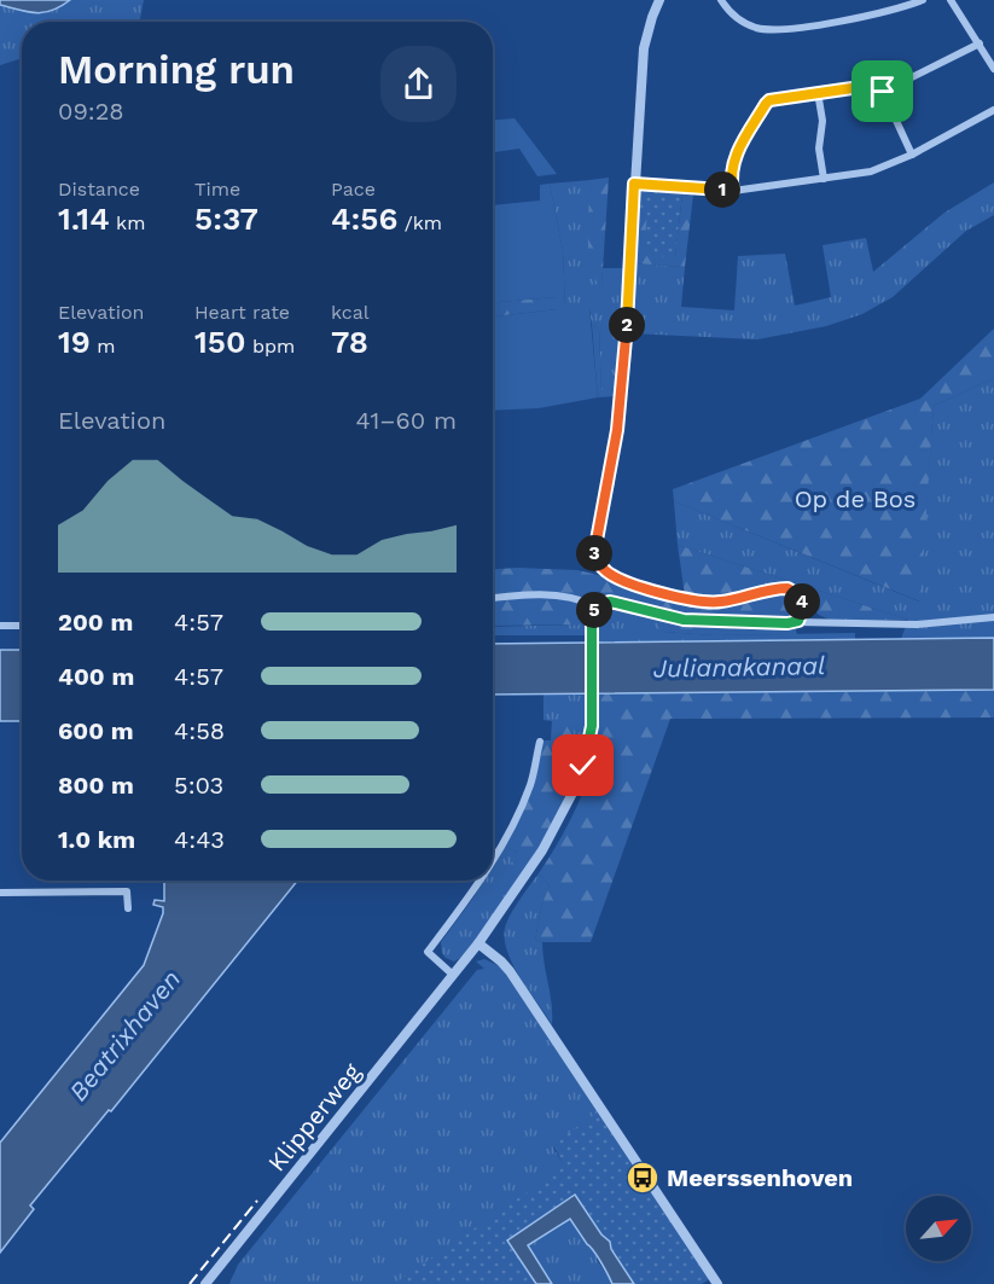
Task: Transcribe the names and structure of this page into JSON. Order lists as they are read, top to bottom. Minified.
{"streets":{"street":["Klipperweg"]},"water":["Julianakanaal","Beatrixhaven"],"parks":["Op de Bos"],"places":{"bus stop":["Meerssenhoven"]},"north":"top right","page":{"heading":["Morning run","09:28"],"stats":[["Distance","1.14 km"],["Time","5:37"],["Pace","4:56 /km"],["Elevation","19 m"],["Heart rate","150 bpm"],["kcal","78"]],"pins":["1","2","3","4","5"],"chart":["Elevation","41–60 m"],"list":[{"name":"200 m","note":"4:57"},{"name":"400 m","note":"4:57"},{"name":"600 m","note":"4:58"},{"name":"800 m","note":"5:03"},{"name":"1.0 km","note":"4:43"}]}}
